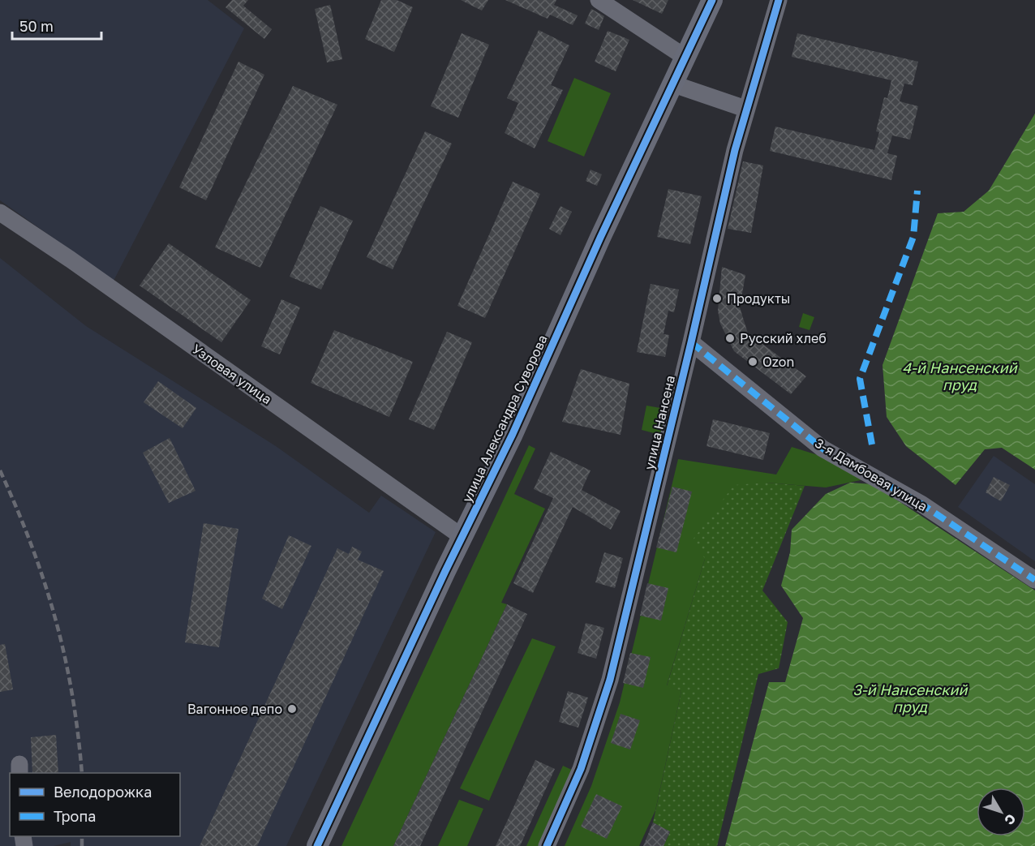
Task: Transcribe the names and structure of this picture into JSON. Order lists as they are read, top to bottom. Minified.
{"streets":{"main road":["улица Александра Суворова"],"street":["Узловая улица","улица Нансена","3-я Дамбовая улица"]},"crossings":[["Узловая улица","улица Александра Суворова"],["улица Нансена","3-я Дамбовая улица"]],"water":["4-й Нансенский пруд","3-й Нансенский пруд"],"places":["Продукты","Русский хлеб","Ozon","Вагонное депо"],"legend":["Велодорожка","Тропа"],"scale_bar":"50 m","north":"bottom right"}
